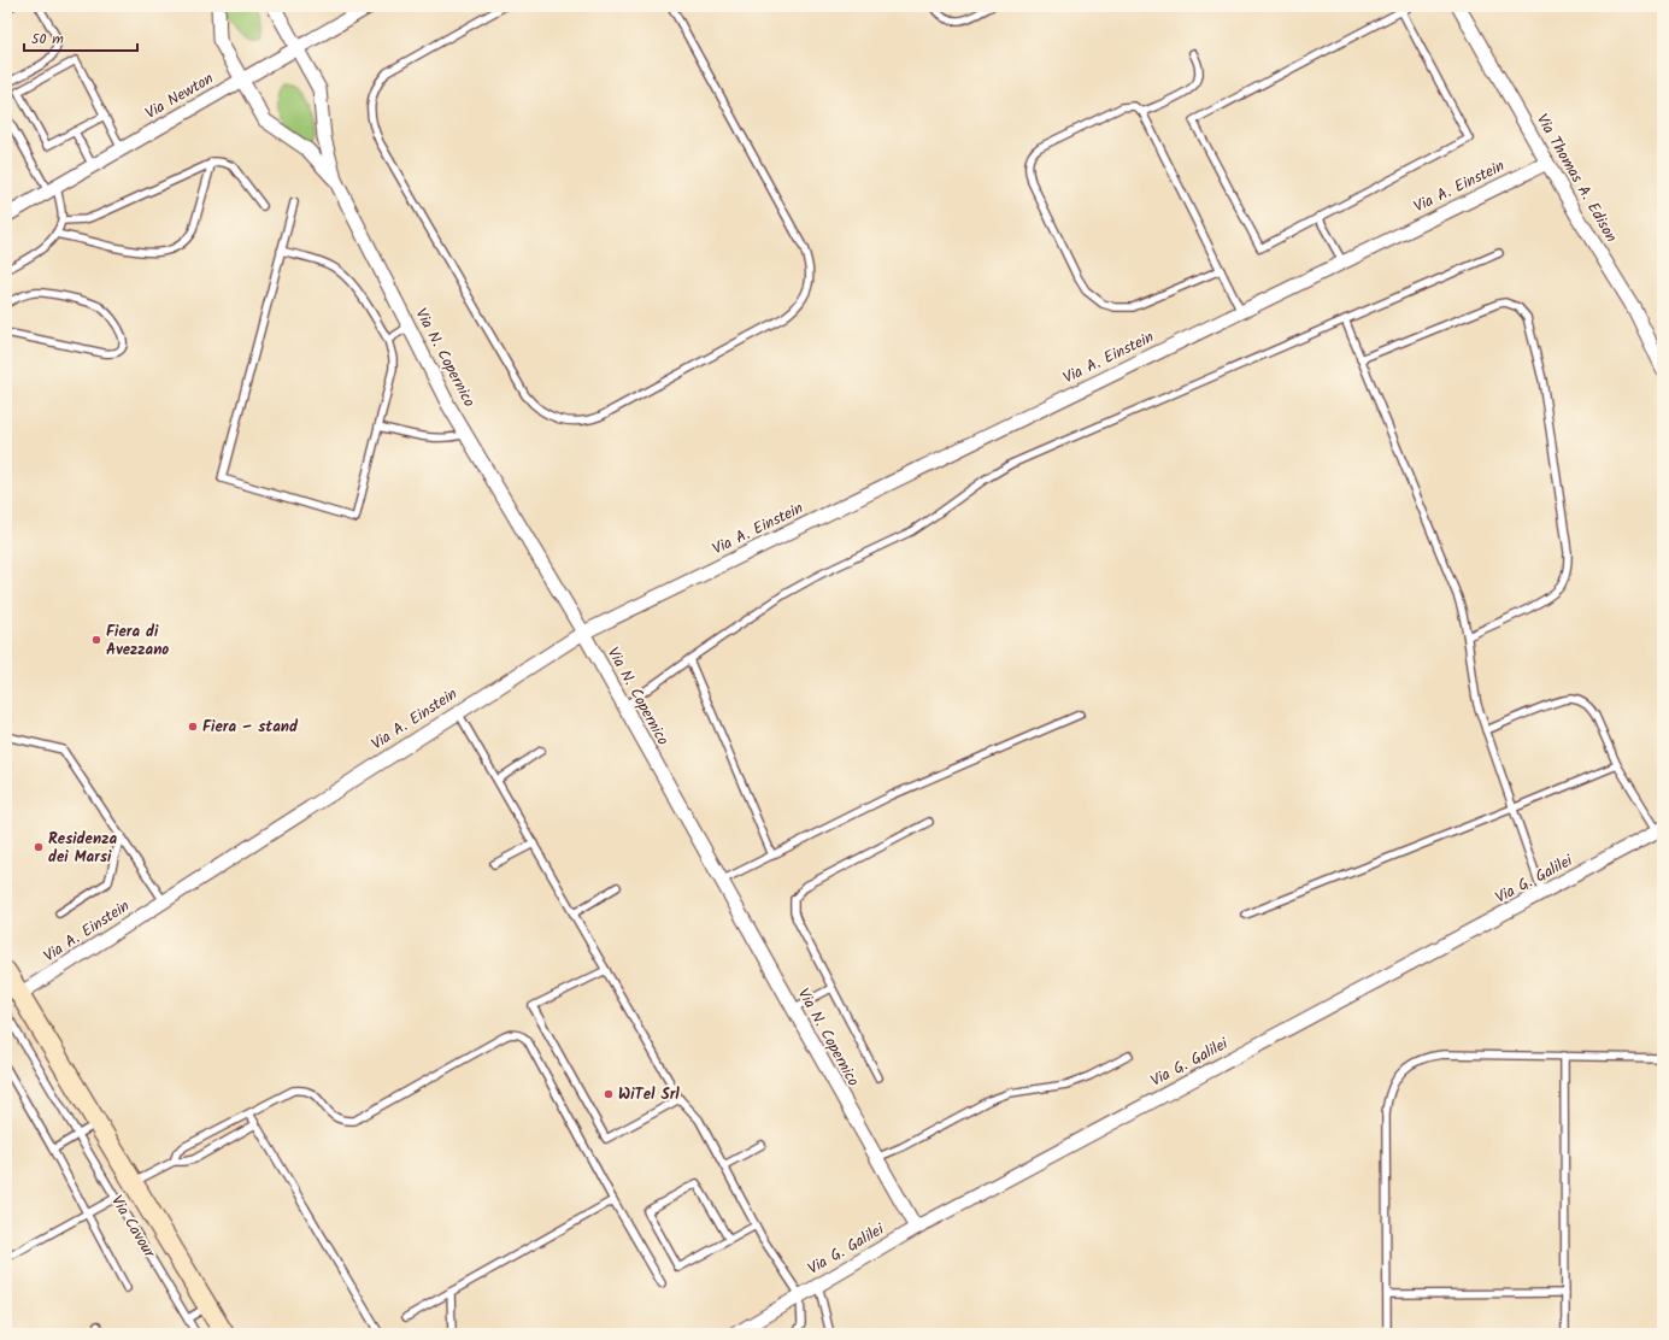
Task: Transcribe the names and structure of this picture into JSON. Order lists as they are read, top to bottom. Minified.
{"streets":{"main road":["Via Cavour"],"street":["Via Newton","Via Thomas A. Edison","Via A. Einstein","Via N. Copernico","Via G. Galilei"]},"crossings":[["Via Thomas A. Edison","Via A. Einstein"],["Via A. Einstein","Via N. Copernico"],["Via A. Einstein","Via Cavour"],["Via N. Copernico","Via G. Galilei"]],"places":["Fiera di Avezzano","Fiera – stand","Residenza dei Marsi","WiTel Srl"],"scale_bar":"50 m"}
